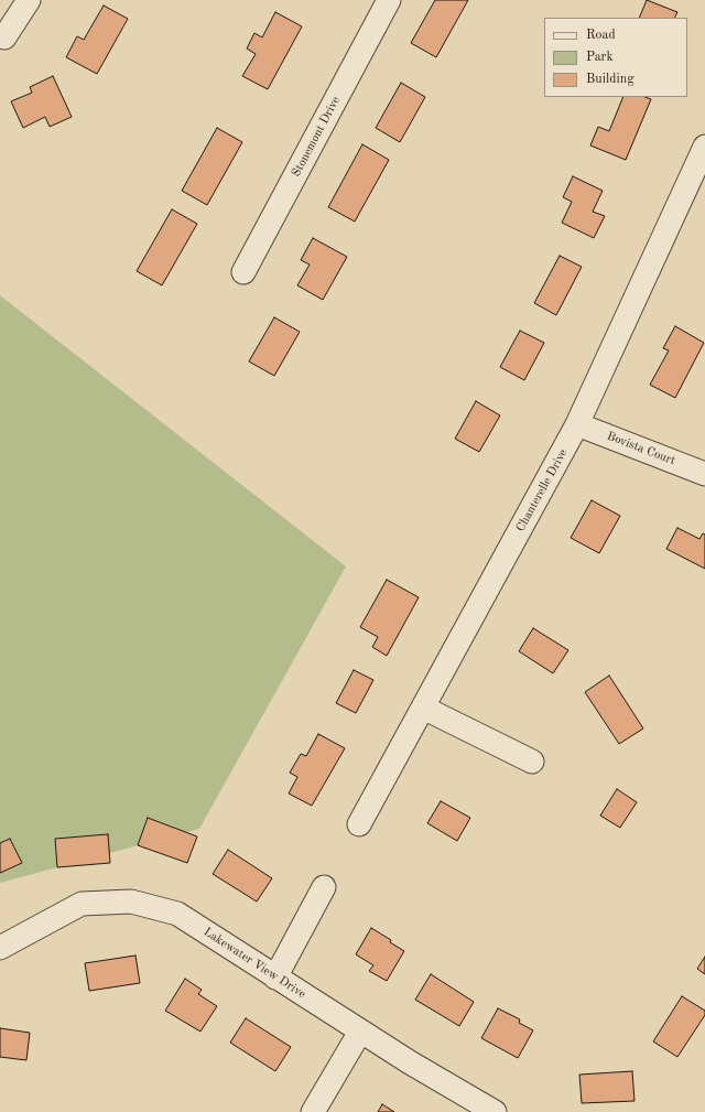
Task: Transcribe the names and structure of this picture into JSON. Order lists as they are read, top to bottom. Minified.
{"streets":{"street":["Stonemont Drive","Bovista Court","Chanterelle Drive","Lakewater View Drive"]},"crossings":[["Bovista Court","Chanterelle Drive"]],"legend":["Road","Park","Building"]}
